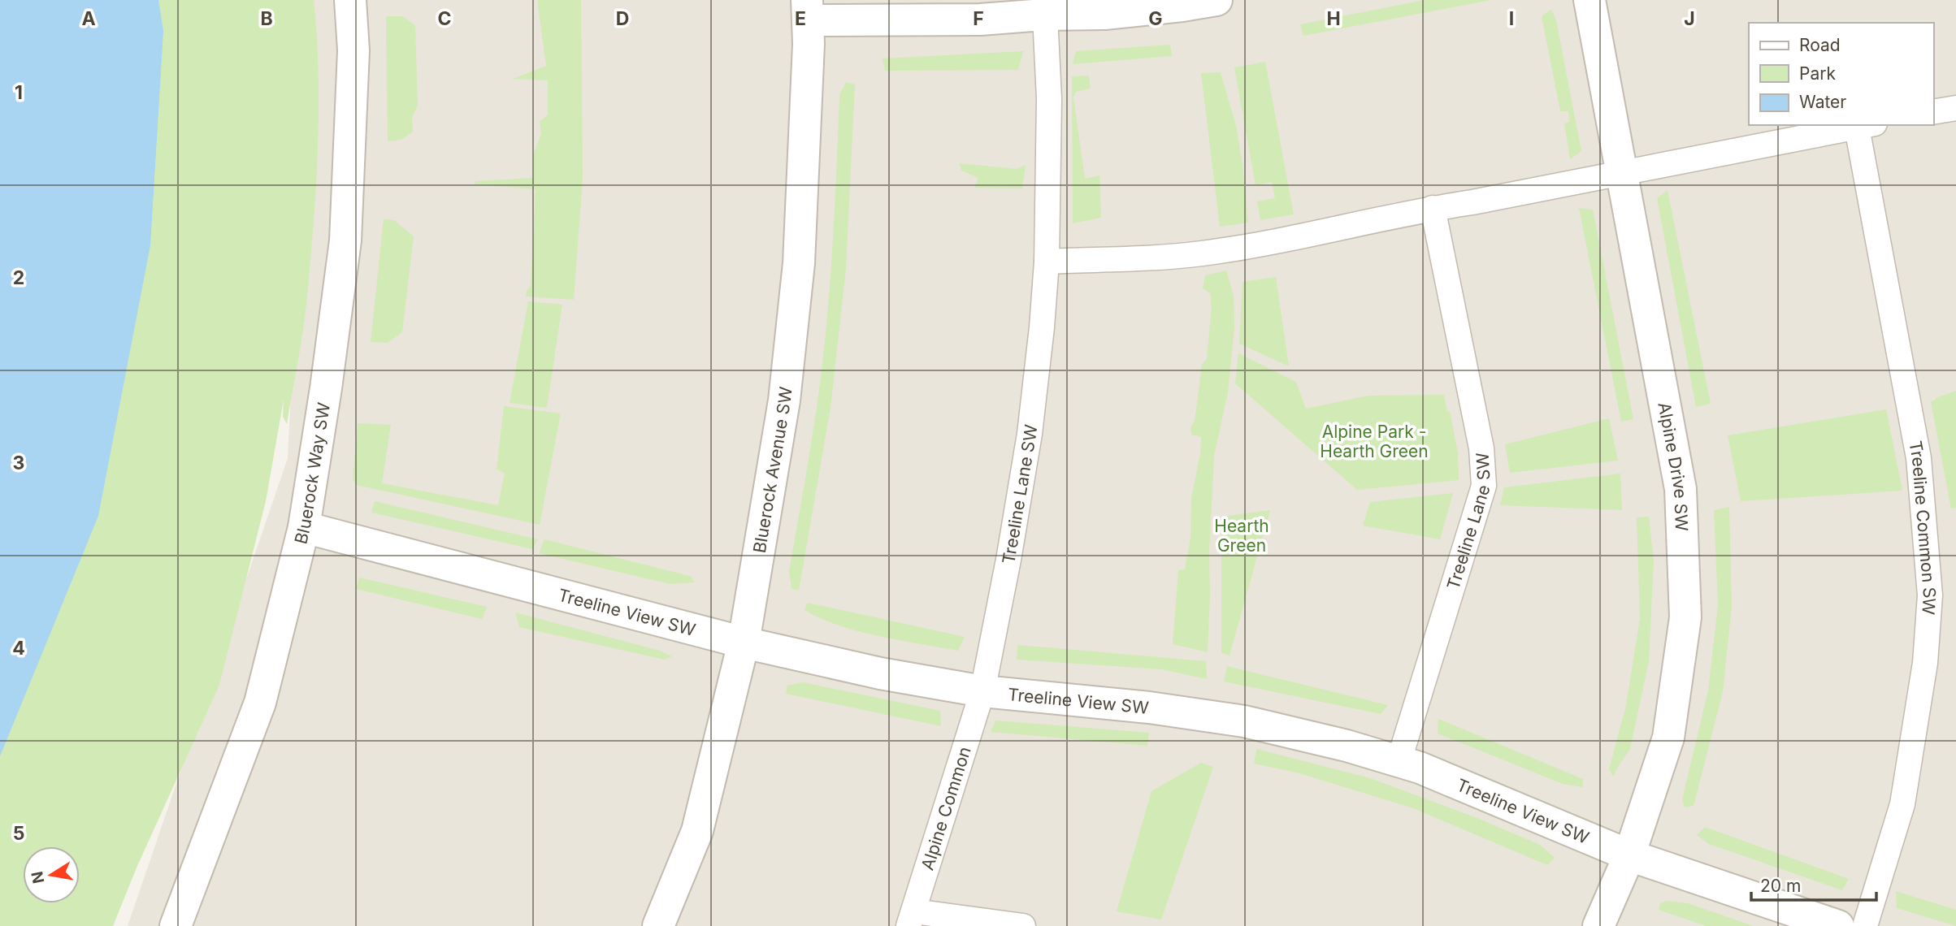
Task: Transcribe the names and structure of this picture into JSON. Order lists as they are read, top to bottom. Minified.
{"streets":{"street":["Alpine Drive SW","Bluerock Avenue SW","Bluerock Way SW","Treeline View SW"],"lane":["Treeline Lane SW","Treeline Common SW","Alpine Common"]},"crossings":[["Alpine Drive SW","Treeline Common SW"],["Alpine Drive SW","Treeline View SW"],["Bluerock Avenue SW","Treeline View SW"],["Bluerock Way SW","Treeline View SW"],["Treeline Lane SW","Treeline View SW"],["Treeline Lane SW","Alpine Common"],["Treeline View SW","Alpine Common"]],"parks":["Alpine Park - Hearth Green","Hearth Green"],"legend":["Road","Park","Water"],"scale_bar":"20 m","north":"left","grid":{"columns":["A","B","C","D","E","F","G","H","I","J"],"rows":["1","2","3","4","5"]}}
